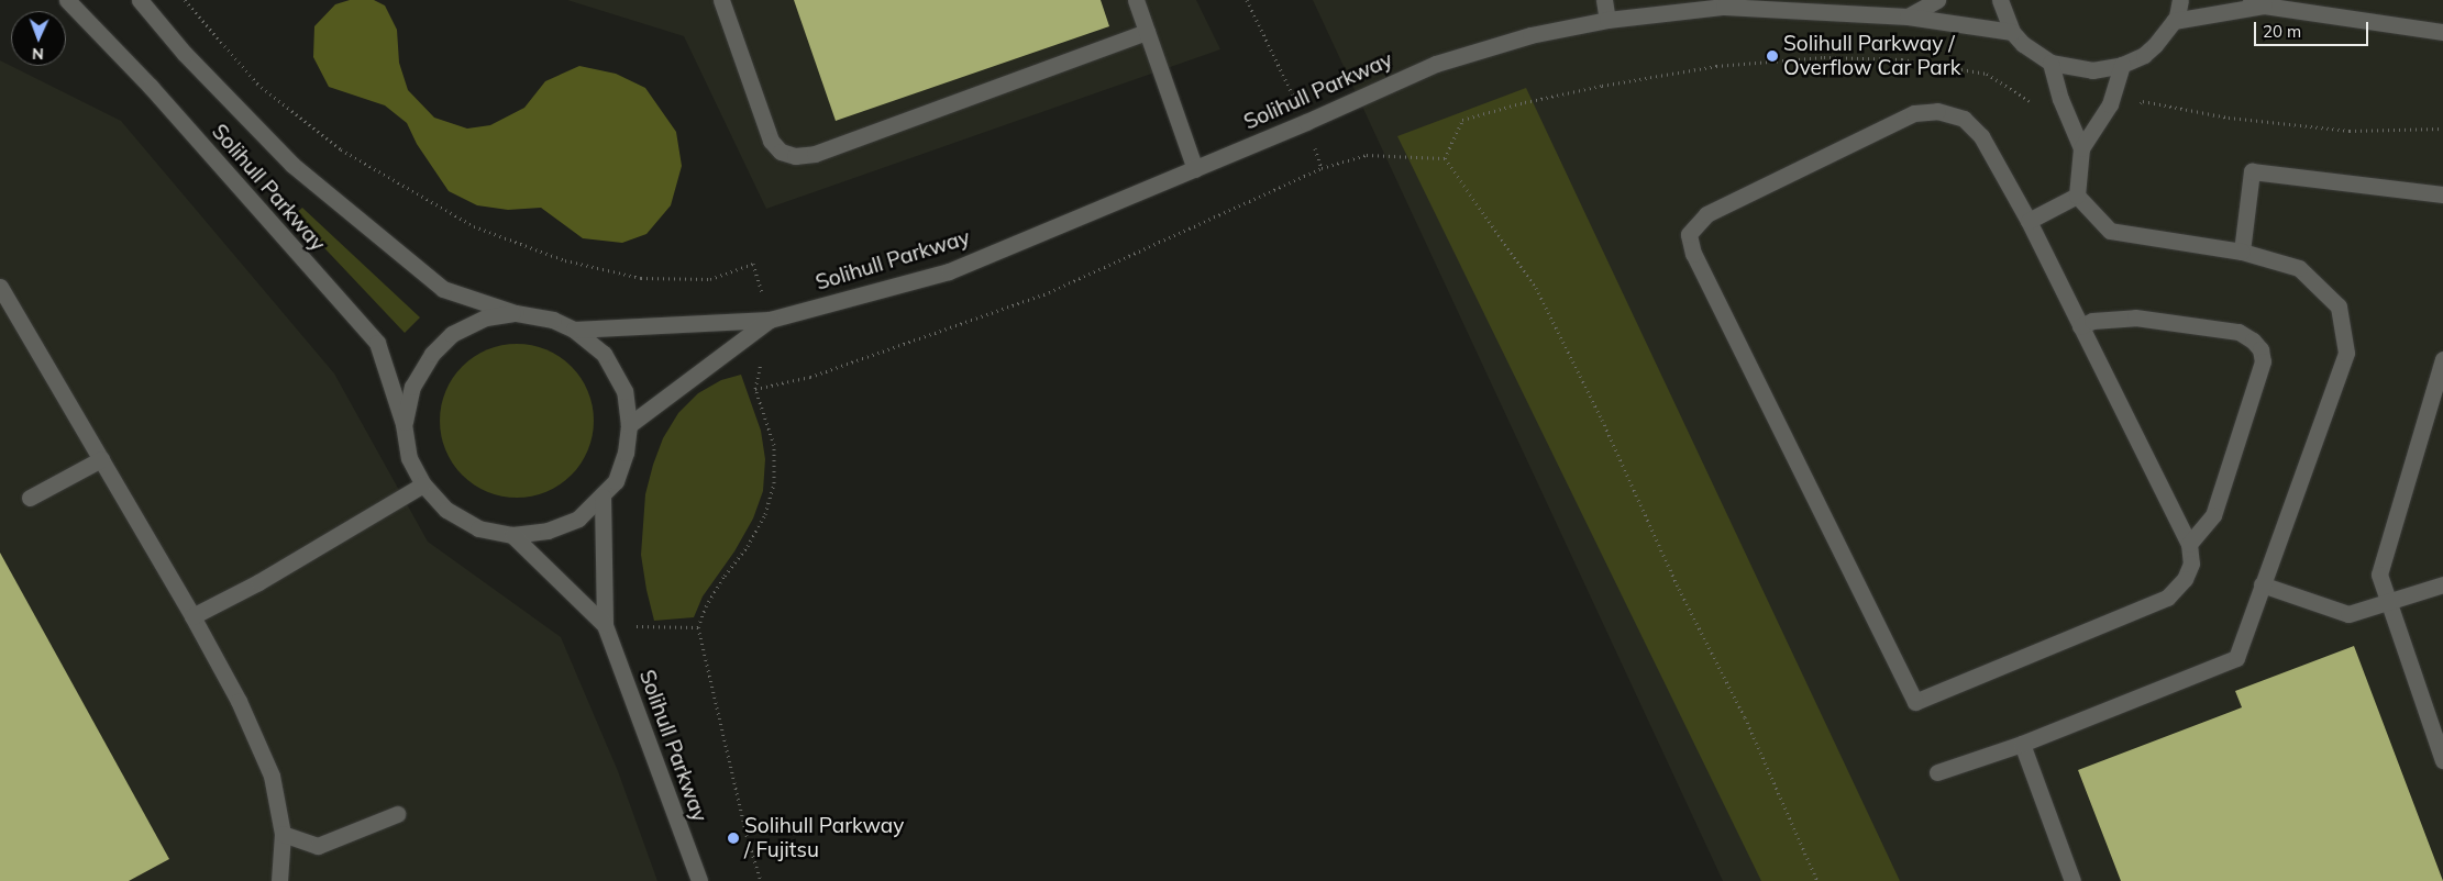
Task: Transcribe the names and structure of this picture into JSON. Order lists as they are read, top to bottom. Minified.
{"streets":{"street":["Solihull Parkway"]},"places":["Solihull Parkway / Overflow Car Park","Solihull Parkway / Fujitsu"],"scale_bar":"20 m","north":"bottom"}
